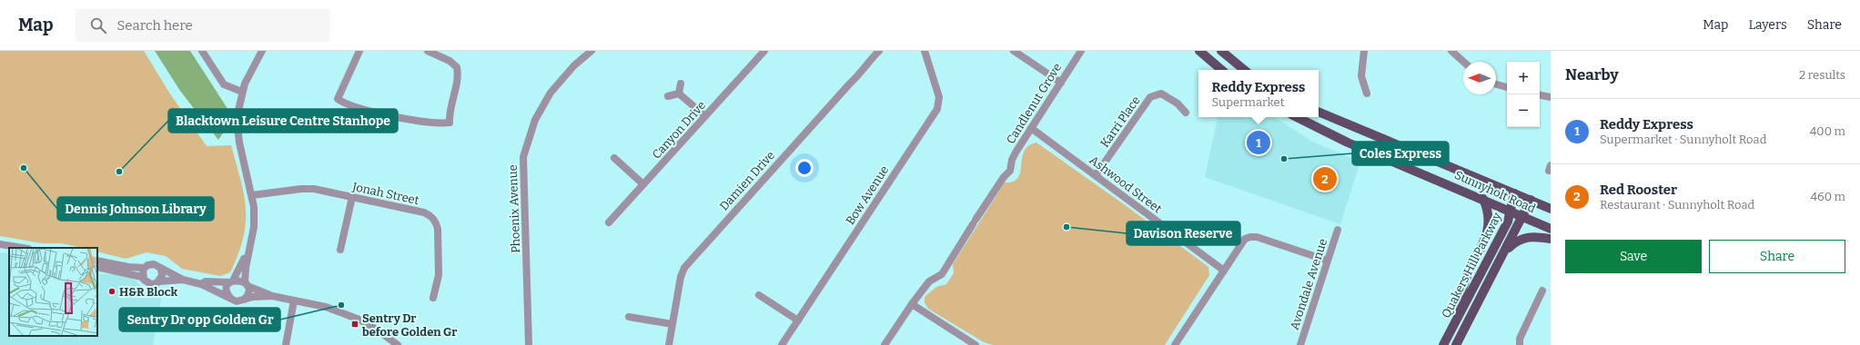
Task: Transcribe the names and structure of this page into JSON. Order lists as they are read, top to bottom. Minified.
{"streets":{"main road":["Sunnyholt Road","Quakers Hill Parkway"],"street":["Candlenut Grove","Karri Place","Canyon Drive","Damien Drive","Ashwood Street","Jonah Street","Bow Avenue","Phoenix Avenue","Avondale Avenue"]},"crossings":[["Candlenut Grove","Ashwood Street"],["Karri Place","Ashwood Street"],["Sunnyholt Road","Quakers Hill Parkway"]],"places":{"other":["Coles Express","Dennis Johnson Library","Blacktown Leisure Centre Stanhope","Davison Reserve","H&R Block","Sentry Dr opp Golden Gr"],"transit":["Sentry Dr before Golden Gr"]},"north":"left","page":{"header":"Map","search":"Search here","nav":["Map","Layers","Share"],"heading":["Nearby","2 results"],"map_buttons":["+","−"],"popup":["Reddy Express","Supermarket"],"list":[{"mark":"1","name":"Reddy Express","note":"Supermarket · Sunnyholt Road","value":"400 m"},{"mark":"2","name":"Red Rooster","note":"Restaurant · Sunnyholt Road","value":"460 m"}],"pins":["1","2"],"buttons":["Save","Share"]}}
